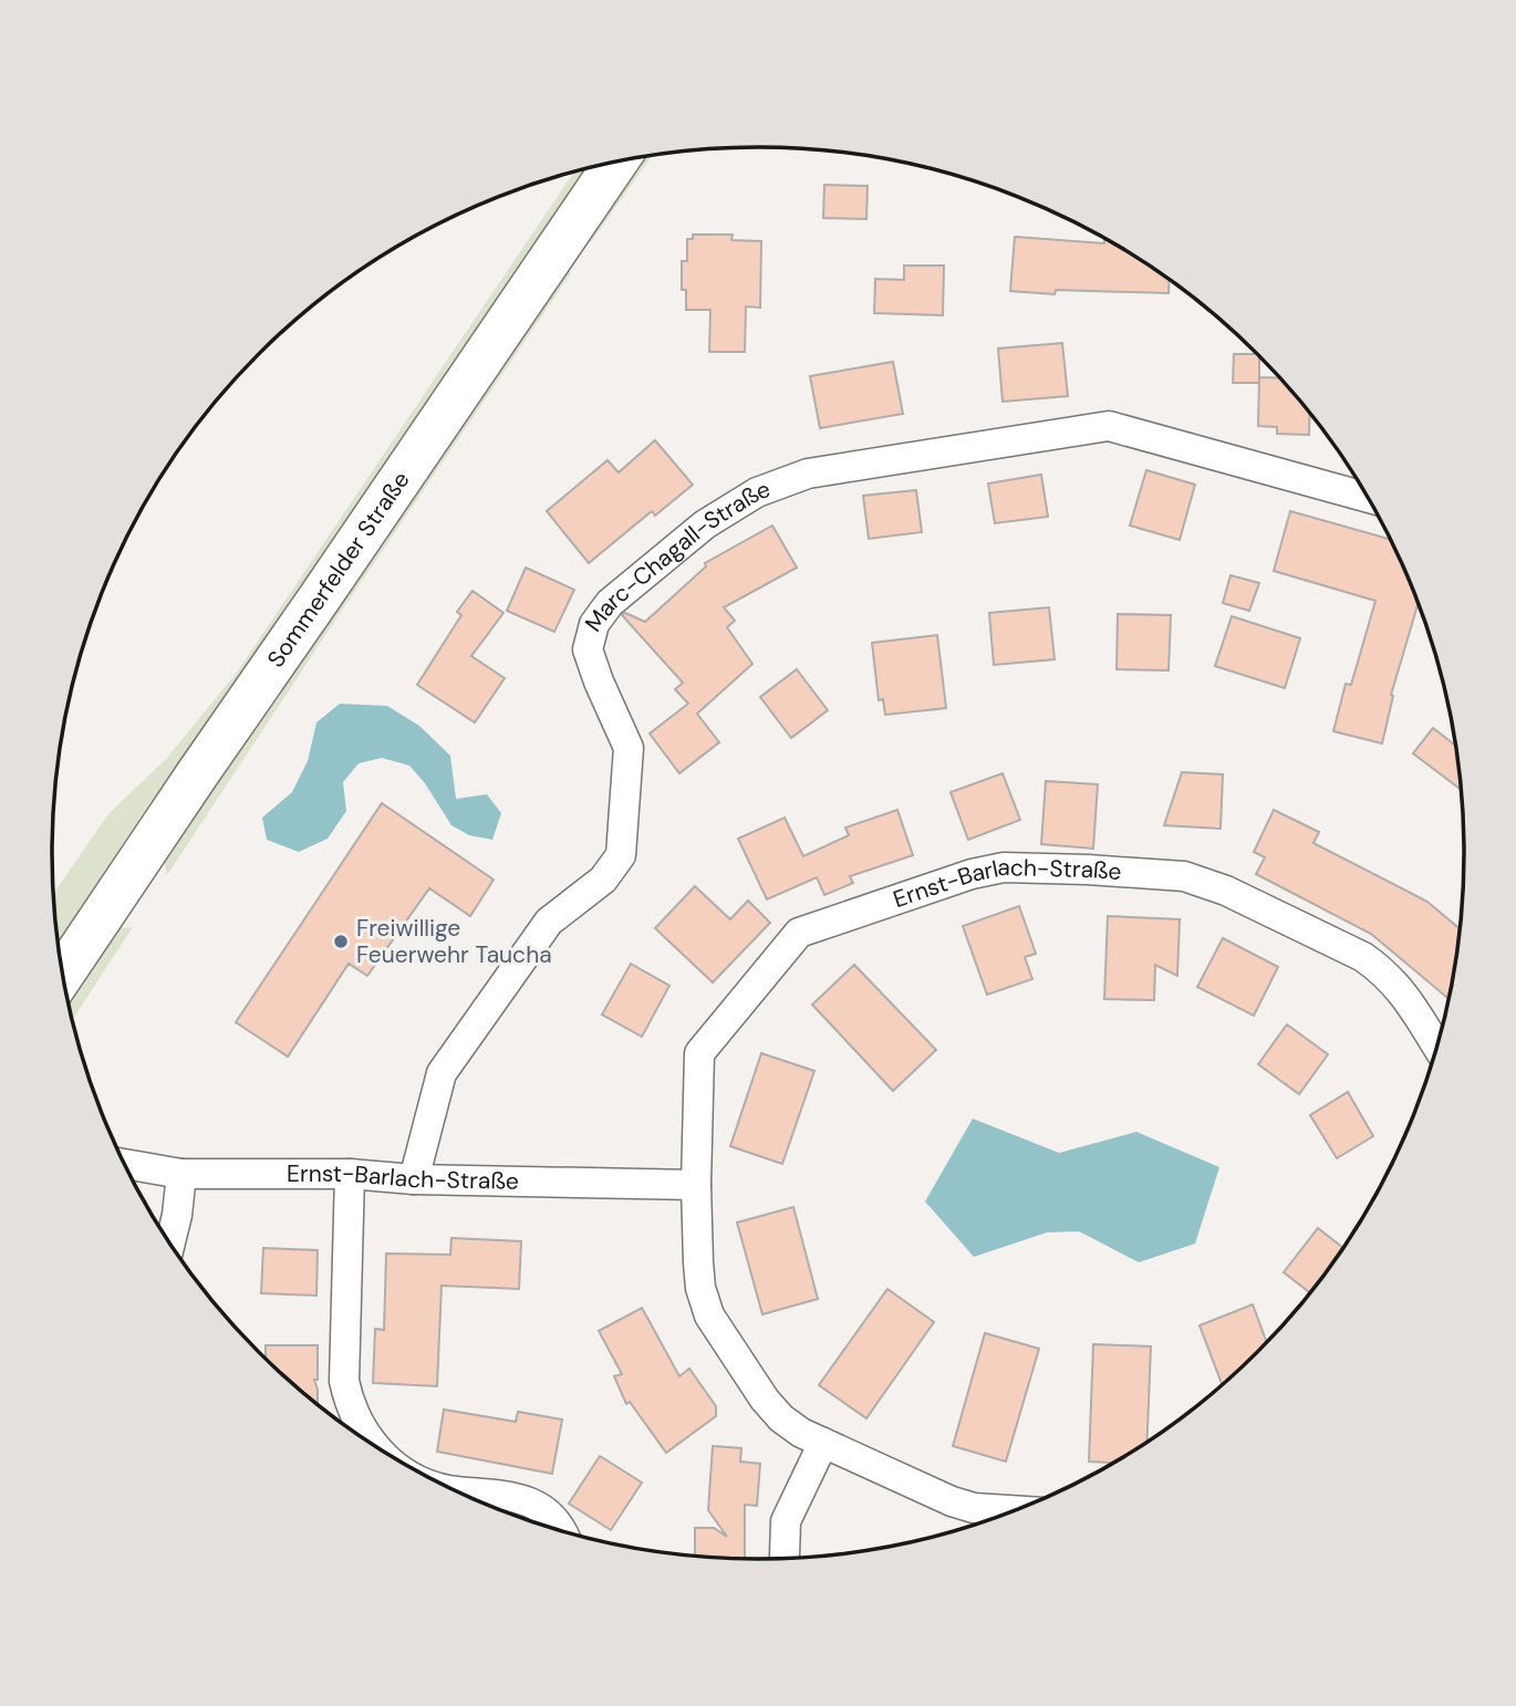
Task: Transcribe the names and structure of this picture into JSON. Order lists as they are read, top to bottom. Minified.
{"streets":{"main road":["Sommerfelder Straße"],"street":["Marc-Chagall-Straße","Ernst-Barlach-Straße"]},"crossings":[["Marc-Chagall-Straße","Ernst-Barlach-Straße"]],"places":["Freiwillige Feuerwehr Taucha"]}
